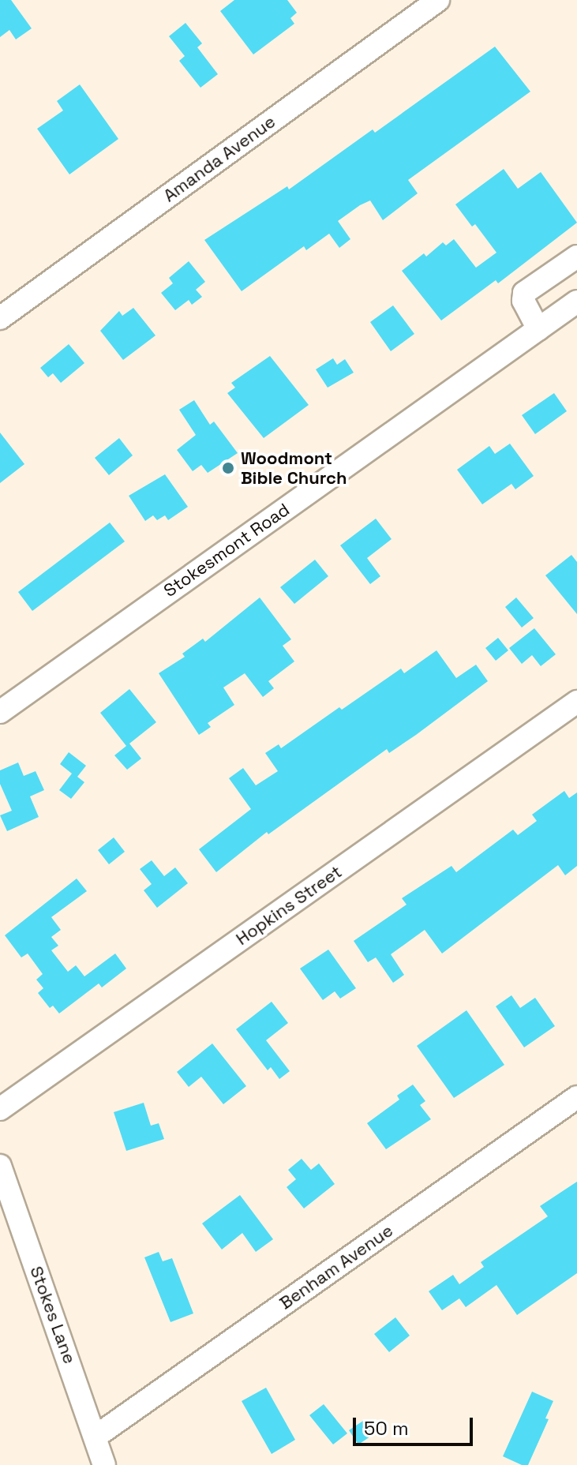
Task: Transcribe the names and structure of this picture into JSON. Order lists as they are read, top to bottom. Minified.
{"streets":{"street":["Amanda Avenue","Stokesmont Road","Hopkins Street","Benham Avenue","Stokes Lane"]},"crossings":[["Benham Avenue","Stokes Lane"]],"places":["Woodmont Bible Church"],"scale_bar":"50 m"}
